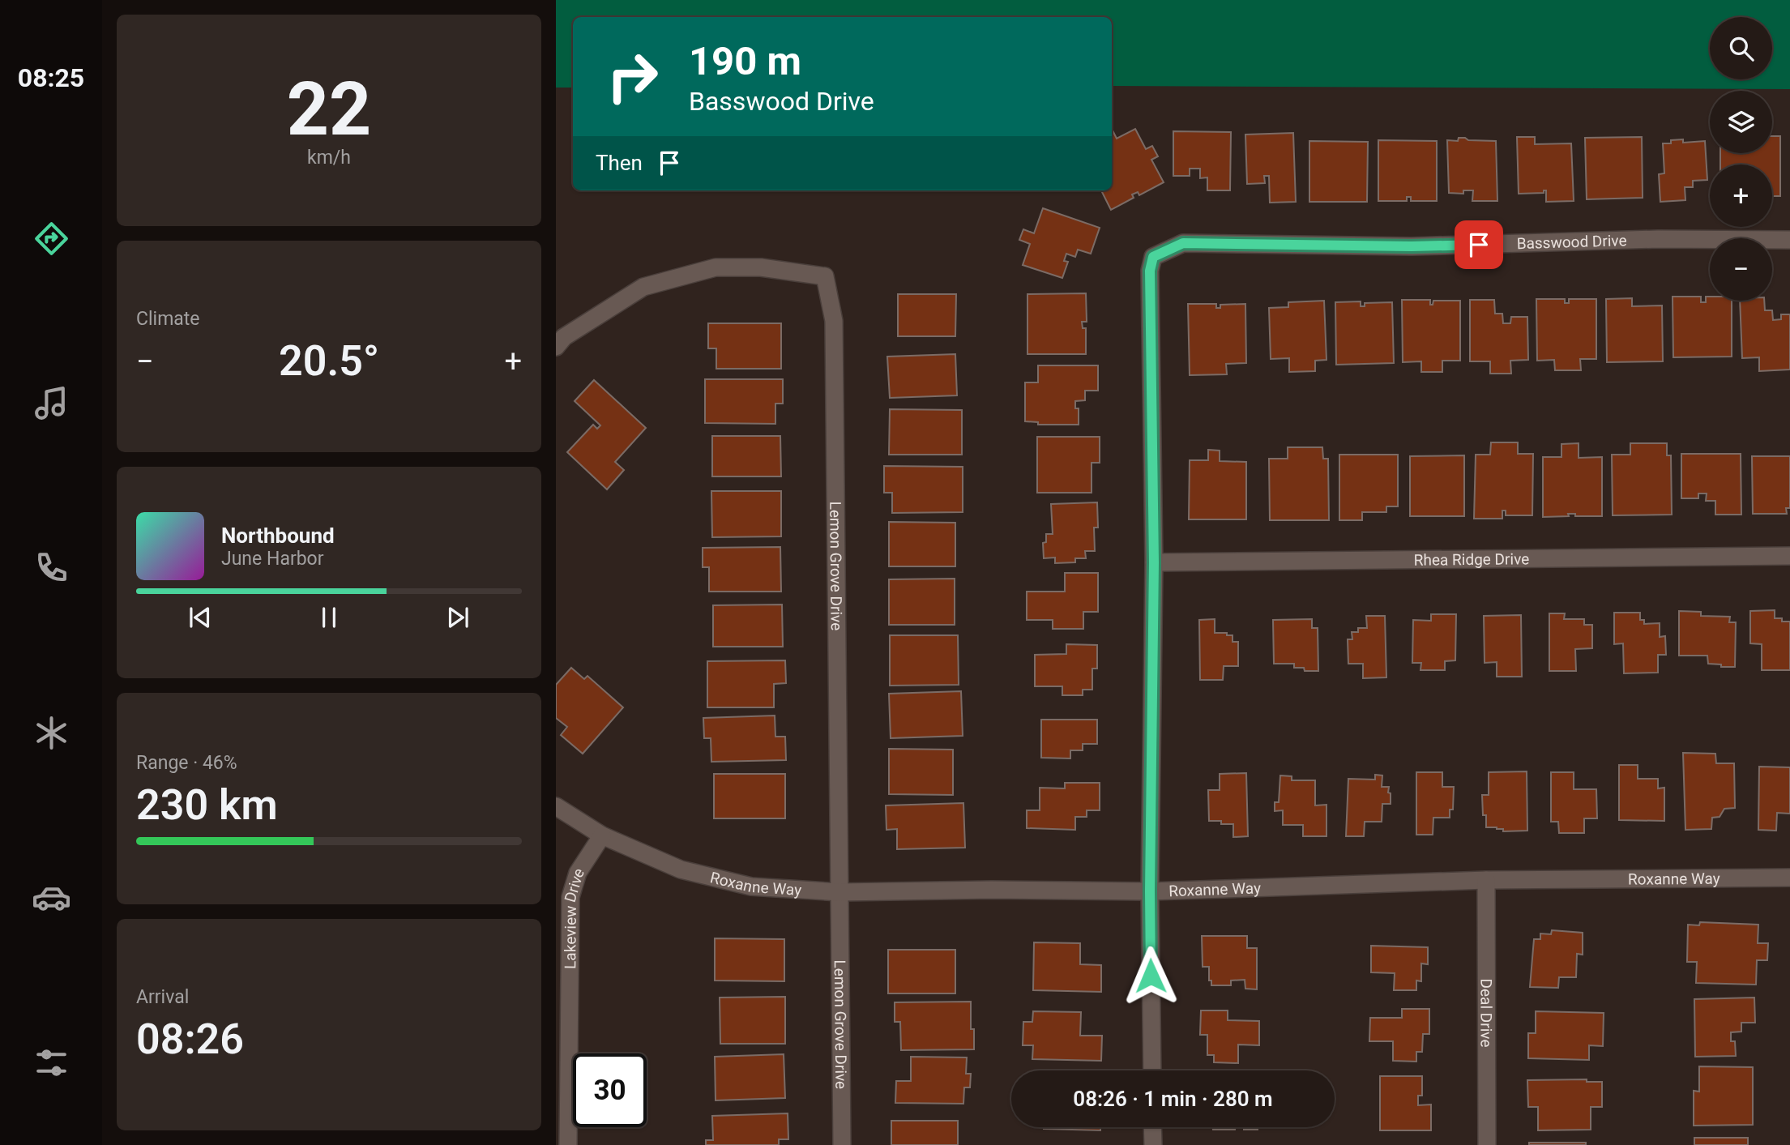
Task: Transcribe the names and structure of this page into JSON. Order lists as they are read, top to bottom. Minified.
{"streets":{"street":["Basswood Drive","Rhea Ridge Drive","Lemon Grove Drive","Roxanne Way","Lakeview Drive","Deal Drive"]},"crossings":[["Basswood Drive","Rhea Ridge Drive"],["Lemon Grove Drive","Roxanne Way"],["Roxanne Way","Lakeview Drive"],["Roxanne Way","Deal Drive"]],"page":{"tabs":"08:25","tile":[["22","km/h"],"Climate",["Range · 46%","230 km"],["Arrival","08:26"]],"map_buttons":["+","−"],"turn":["190 m","Basswood Drive"],"then":"Then","heat":["−","20.5°","+"],"song":["Northbound","June Harbor"],"limit":"30","trip":"08:26 · 1 min · 280 m"}}
